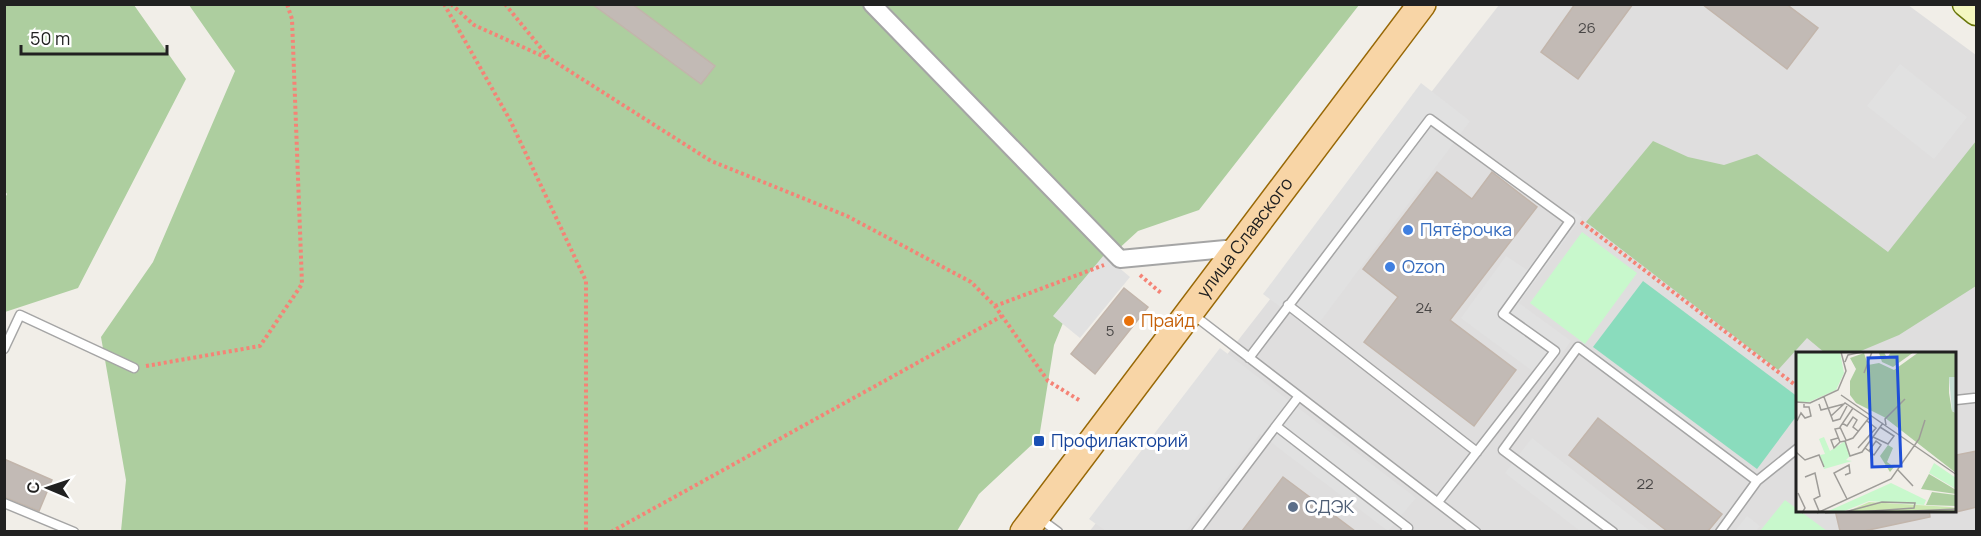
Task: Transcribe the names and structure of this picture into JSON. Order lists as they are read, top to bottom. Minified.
{"streets":{"main road":["улица Славского"]},"places":{"other":["Пятёрочка","Ozon","Прайд","СДЭК"],"transit":["Профилакторий"]},"house_numbers":["26","24","5","22"],"scale_bar":"50 m","north":"left"}
